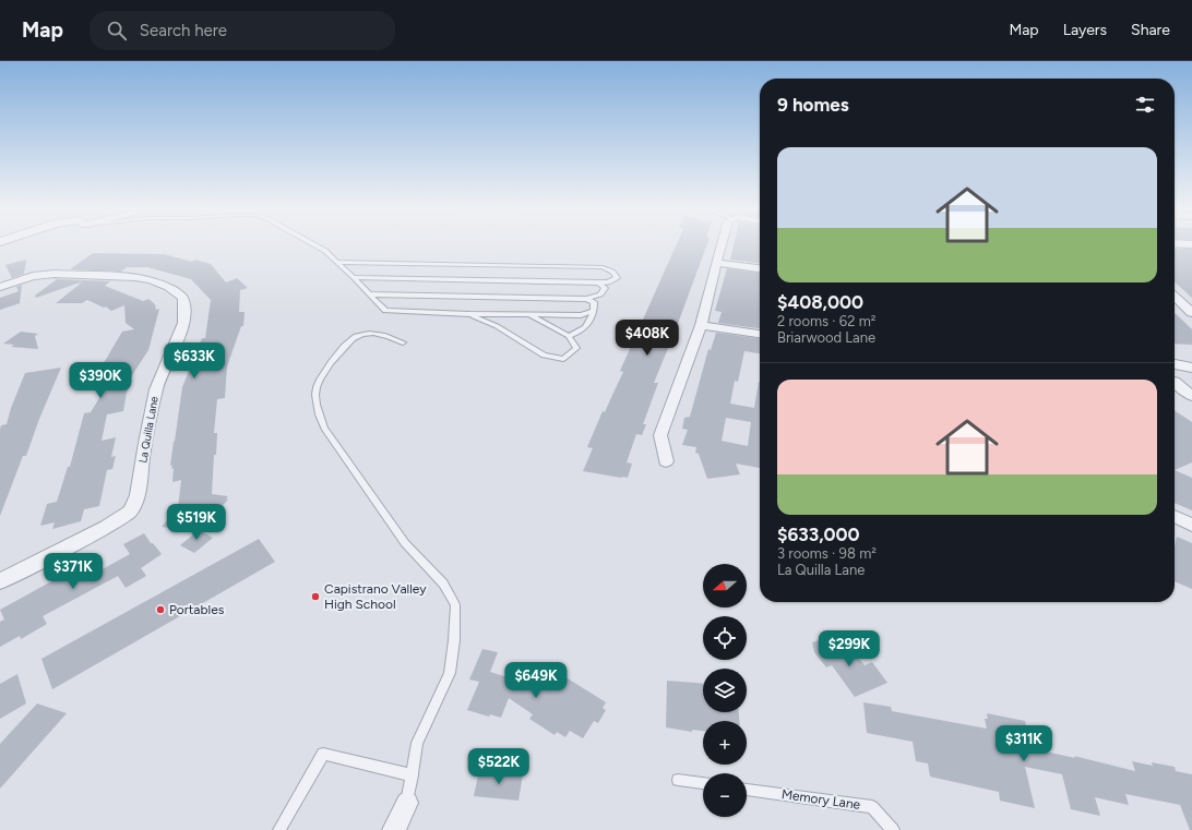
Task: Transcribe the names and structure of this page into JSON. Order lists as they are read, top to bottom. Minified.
{"streets":{"street":["La Quilla Lane"],"lane":["Memory Lane"]},"places":["Capistrano Valley High School","Portables"],"north":"left","page":{"header":"Map","search":"Search here","nav":["Map","Layers","Share"],"heading":"9 homes","list":[{"name":"$408,000","note":"2 rooms · 62 m² · Briarwood Lane"},{"name":"$633,000","note":"3 rooms · 98 m² · La Quilla Lane"}],"price":["$408K","$633K","$390K","$519K","$371K","$299K","$649K","$311K","$522K"],"map_buttons":["+","−"]}}
